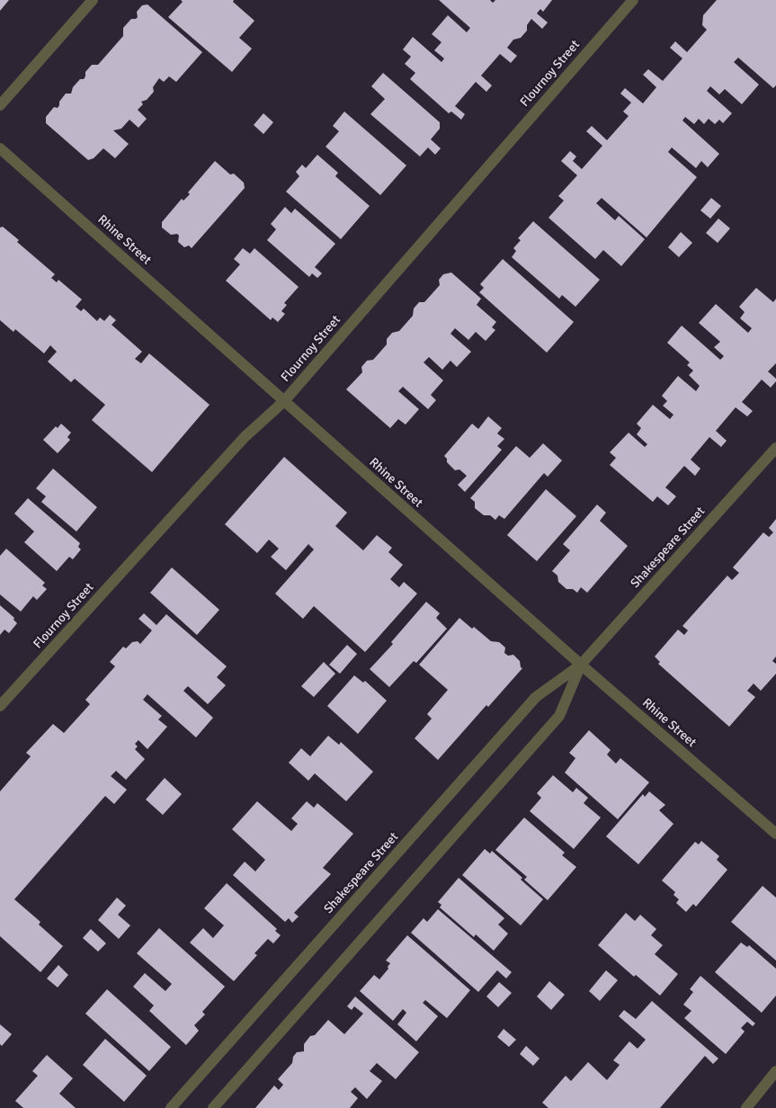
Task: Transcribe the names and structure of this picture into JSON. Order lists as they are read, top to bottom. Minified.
{"streets":{"street":["Flournoy Street","Rhine Street","Shakespeare Street"]},"crossings":[["Flournoy Street","Rhine Street"],["Rhine Street","Shakespeare Street"]]}
